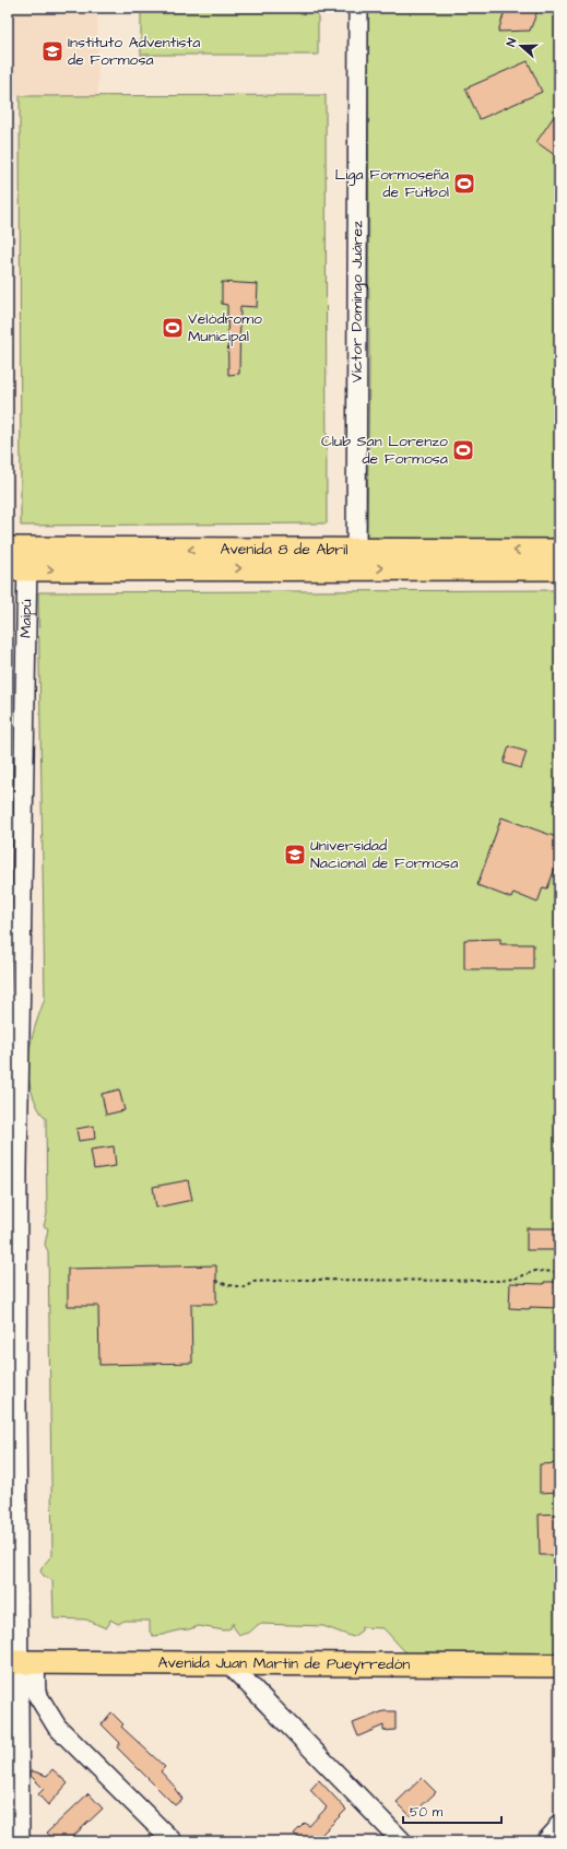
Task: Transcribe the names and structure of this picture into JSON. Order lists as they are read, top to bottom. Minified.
{"streets":{"main road":["Avenida 8 de Abril","Avenida Juan Martin de Pueyrredón"],"street":["Víctor Domingo Juárez","Maipú"]},"crossings":[["Víctor Domingo Juárez","Avenida 8 de Abril"],["Avenida 8 de Abril","Maipú"],["Maipú","Avenida Juan Martin de Pueyrredón"]],"places":{"school or university":["Instituto Adventista de Formosa","Universidad Nacional de Formosa"],"sports":["Liga Formoseña de Fútbol","Velódromo Municipal","Club San Lorenzo de Formosa"]},"scale_bar":"50 m","north":"left"}
